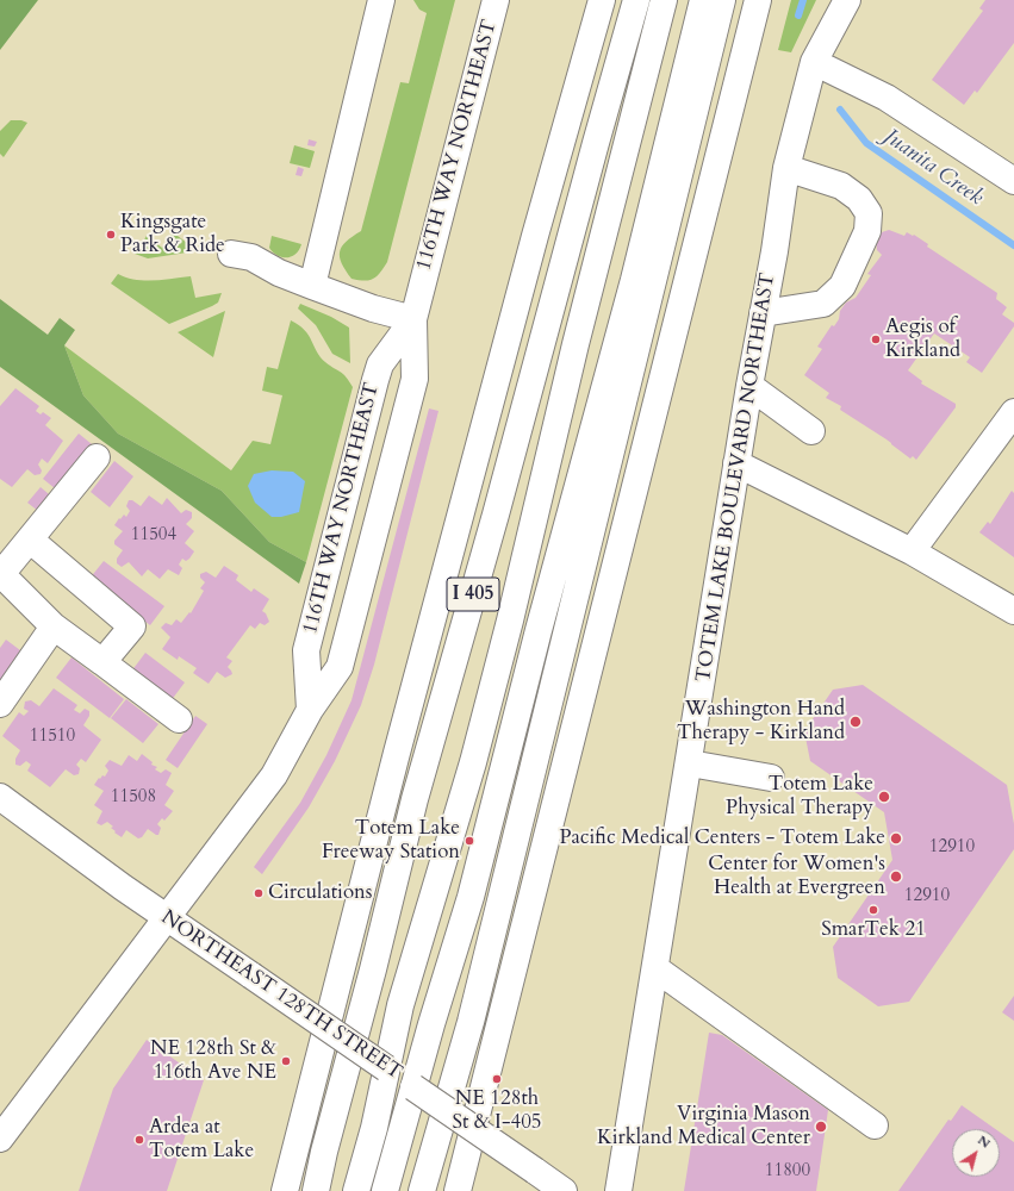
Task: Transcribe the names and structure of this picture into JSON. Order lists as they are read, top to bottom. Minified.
{"streets":{"main road":["116TH WAY NORTHEAST","TOTEM LAKE BOULEVARD NORTHEAST","I 405","NORTHEAST 128TH STREET"]},"crossings":[["116TH WAY NORTHEAST","NORTHEAST 128TH STREET"]],"water":["Juanita Creek"],"places":["Kingsgate Park & Ride","Aegis of Kirkland","Washington Hand Therapy - Kirkland","Totem Lake Physical Therapy","Pacific Medical Centers - Totem Lake","Totem Lake Freeway Station","Center for Women's Health at Evergreen","Circulations","SmarTek 21","NE 128th St & 116th Ave NE","NE 128th St & I-405","Virginia Mason Kirkland Medical Center","Ardea at Totem Lake"],"house_numbers":["11504","11510","11508","12910","12910","11800"],"north":"top right"}
